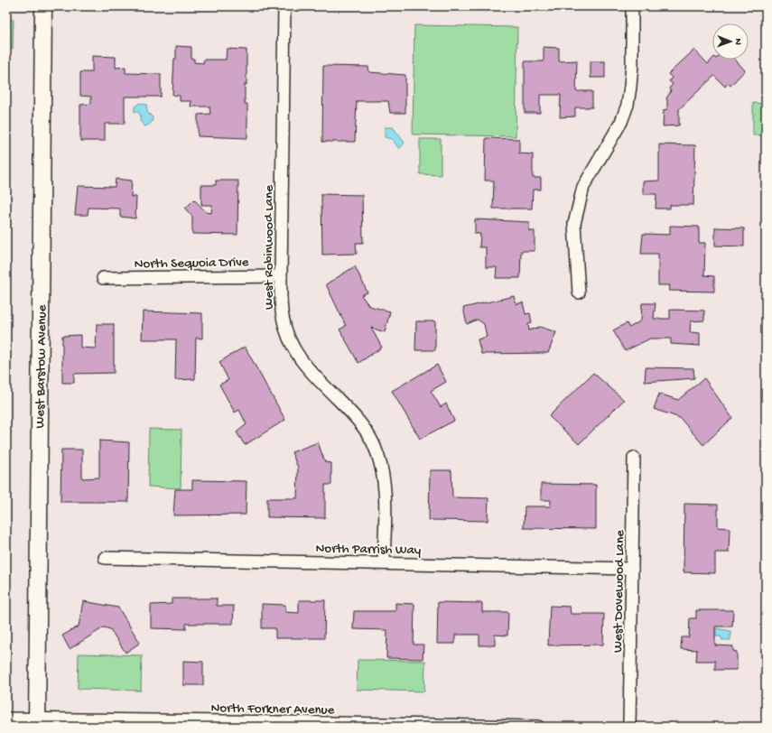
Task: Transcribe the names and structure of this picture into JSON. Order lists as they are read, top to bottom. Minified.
{"streets":{"street":["West Robinwood Lane","North Sequoia Drive","West Barstow Avenue","North Parrish Way","West Dovewood Lane","North Forkner Avenue"]},"crossings":[["West Robinwood Lane","North Sequoia Drive"],["West Robinwood Lane","North Parrish Way"],["West Barstow Avenue","North Forkner Avenue"],["North Parrish Way","West Dovewood Lane"]],"north":"right"}
